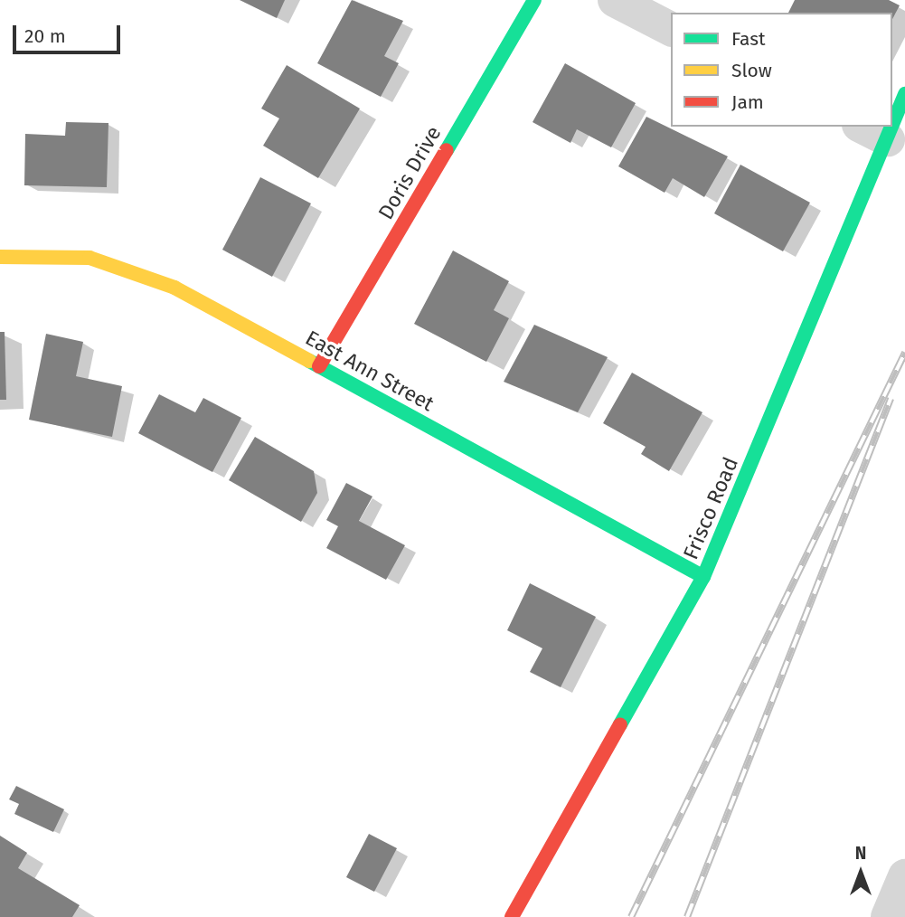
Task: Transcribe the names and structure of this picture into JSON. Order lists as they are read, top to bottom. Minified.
{"streets":{"street":["Doris Drive","East Ann Street","Frisco Road"]},"crossings":[["Doris Drive","East Ann Street"],["East Ann Street","Frisco Road"]],"legend":["Fast","Slow","Jam"],"scale_bar":"20 m","north":"top"}
